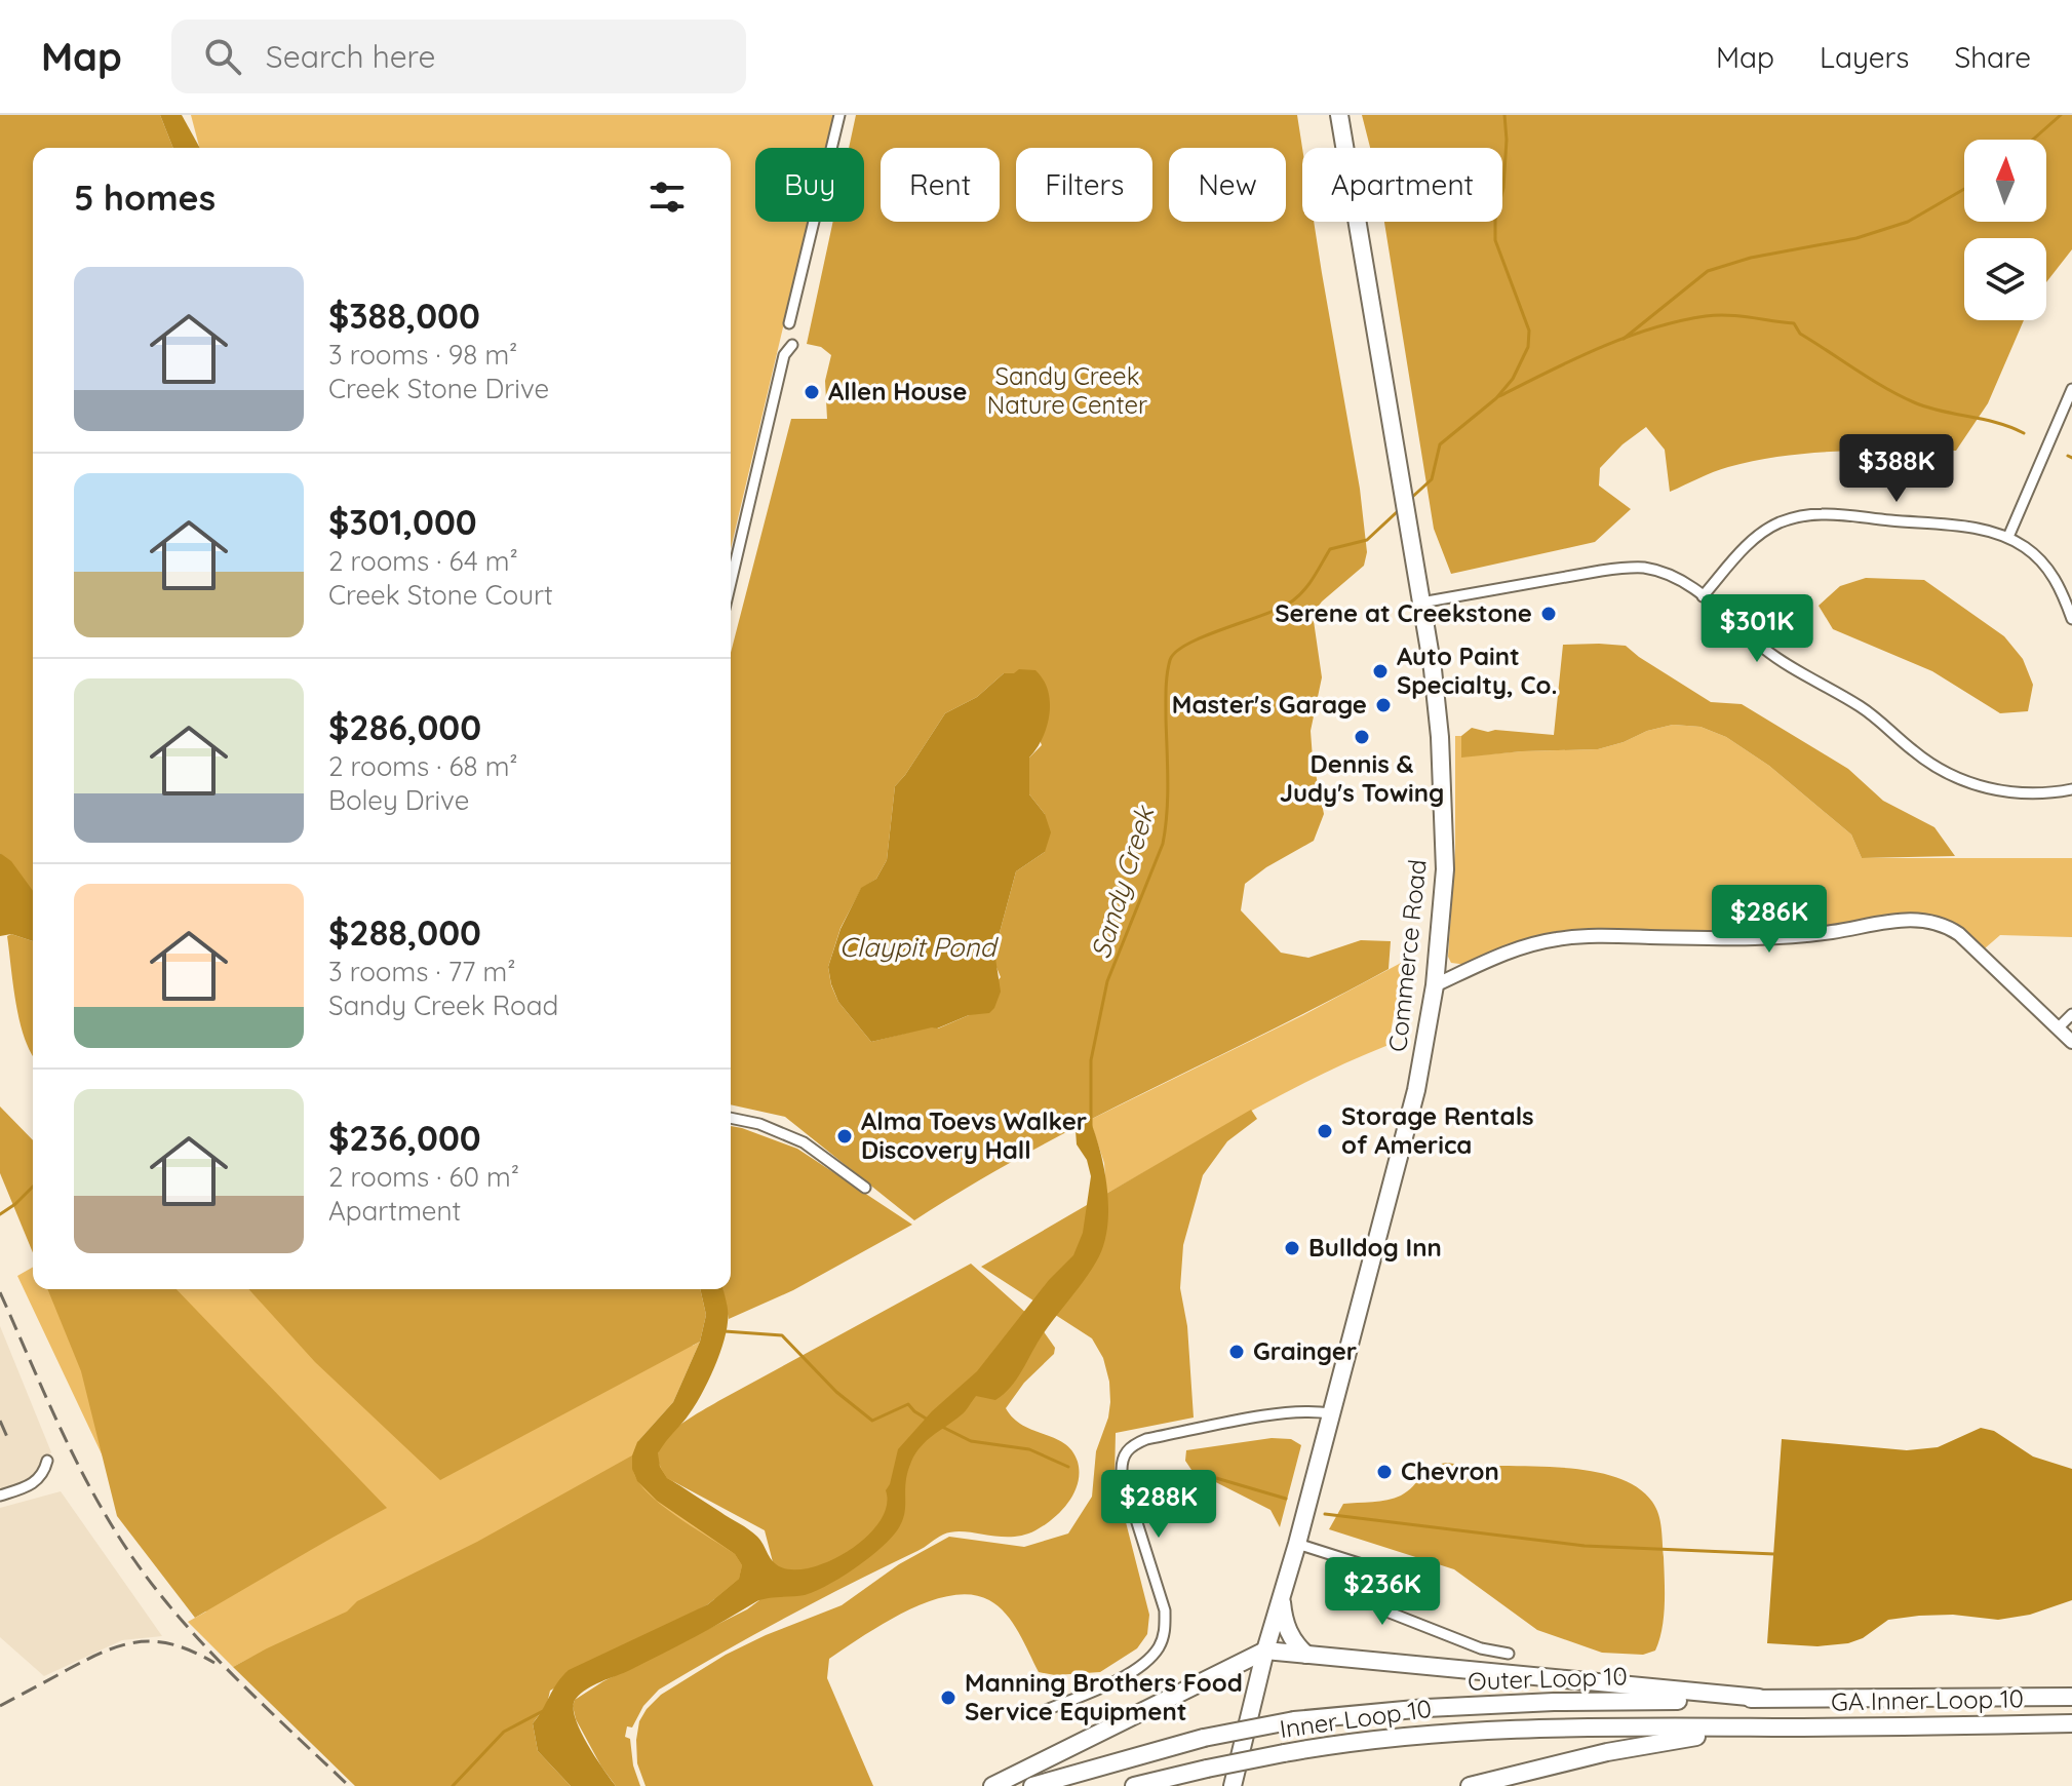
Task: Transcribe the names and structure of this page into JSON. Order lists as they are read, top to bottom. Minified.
{"streets":{"highway":["Commerce Road","Outer Loop 10","GA Inner Loop 10","Inner Loop 10"]},"crossings":[["GA Inner Loop 10","Inner Loop 10"]],"water":["Sandy Creek","Claypit Pond"],"parks":["Sandy Creek Nature Center"],"places":["Allen House","Serene at Creekstone","Auto Paint Specialty, Co.","Master's Garage","Dennis & Judy's Towing","Storage Rentals of America","Alma Toevs Walker Discovery Hall","Bulldog Inn","Grainger","Chevron","Manning Brothers Food Service Equipment"],"north":"top","page":{"header":"Map","search":"Search here","nav":["Map","Layers","Share"],"chip":["Buy","Rent","Filters","New","Apartment"],"heading":"5 homes","list":[{"name":"$388,000","note":"3 rooms · 98 m² · Creek Stone Drive"},{"name":"$301,000","note":"2 rooms · 64 m² · Creek Stone Court"},{"name":"$286,000","note":"2 rooms · 68 m² · Boley Drive"},{"name":"$288,000","note":"3 rooms · 77 m² · Sandy Creek Road"},{"name":"$236,000","note":"2 rooms · 60 m² · Apartment"}],"price":["$388K","$301K","$286K","$288K","$236K"]}}
